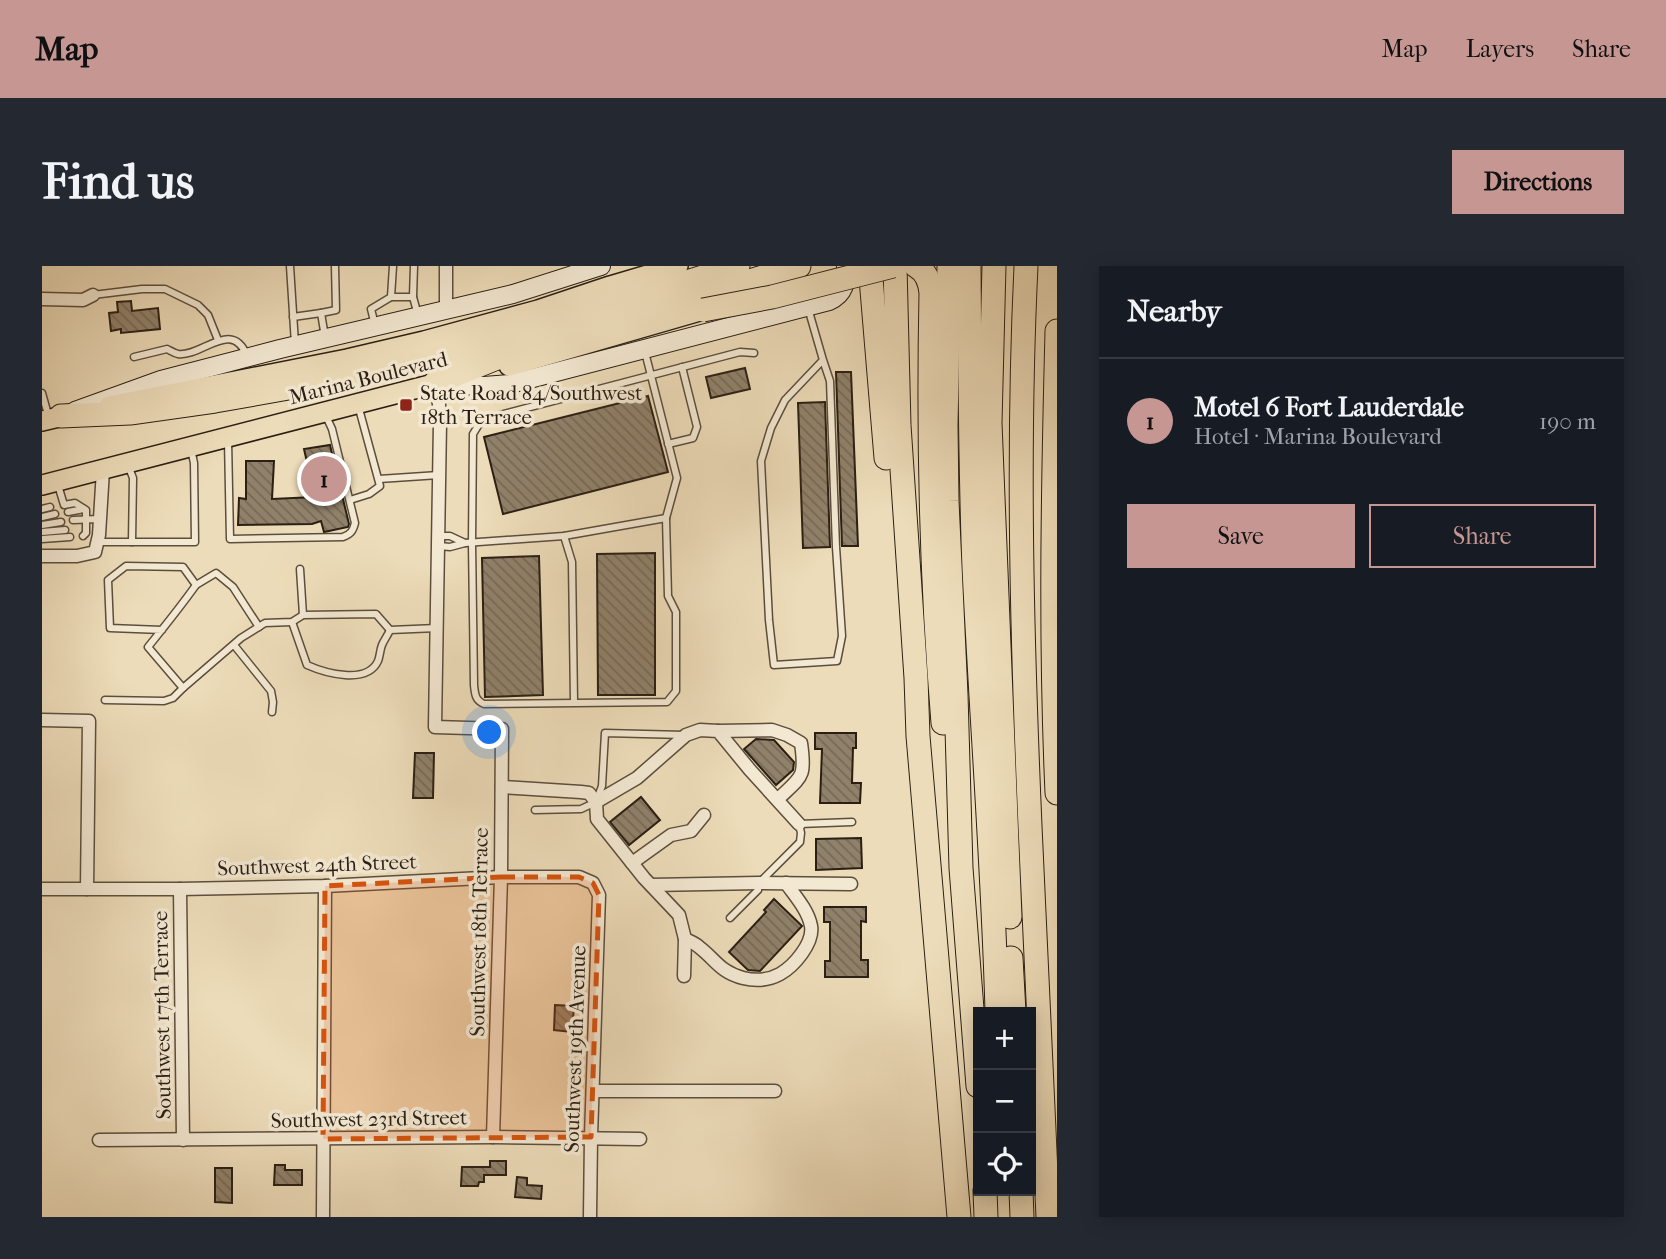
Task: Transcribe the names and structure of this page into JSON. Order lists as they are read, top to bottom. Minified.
{"streets":{"main road":["Marina Boulevard"],"street":["Southwest 24th Street","Southwest 18th Terrace","Southwest 17th Terrace","Southwest 19th Avenue","Southwest 23rd Street"]},"crossings":[["Southwest 24th Street","Southwest 18th Terrace"],["Southwest 24th Street","Southwest 17th Terrace"],["Southwest 24th Street","Southwest 19th Avenue"],["Southwest 18th Terrace","Southwest 23rd Street"],["Southwest 17th Terrace","Southwest 23rd Street"],["Southwest 19th Avenue","Southwest 23rd Street"]],"places":{"transit":["State Road 84/Southwest 18th Terrace"]},"page":{"header":"Map","nav":["Map","Layers","Share"],"buttons":["Directions",["Save","Share"]],"title":"Find us","heading":"Nearby","list":[{"mark":"1","name":"Motel 6 Fort Lauderdale","note":"Hotel · Marina Boulevard","value":"190 m"}],"pins":"1","map_buttons":["+","−"]}}
